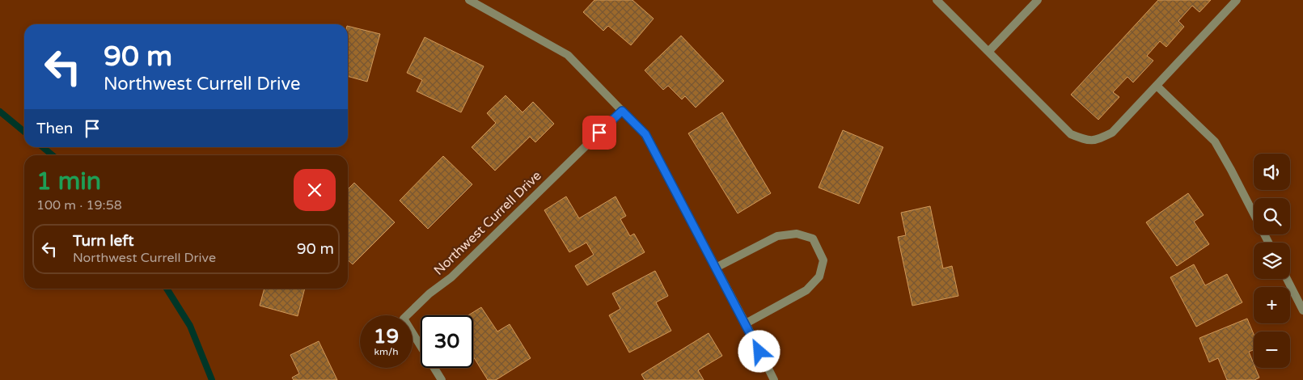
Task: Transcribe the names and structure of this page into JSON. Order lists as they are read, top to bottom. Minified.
{"streets":{"street":["Northwest Currell Drive"]},"page":{"turn":["90 m","Northwest Currell Drive"],"then":"Then","map_buttons":["+","−"],"heading":["1 min","100 m · 19:58"],"list":[{"name":"Turn left","note":"Northwest Currell Drive","value":"90 m"}],"speed":"19 km/h","limit":"30"}}
